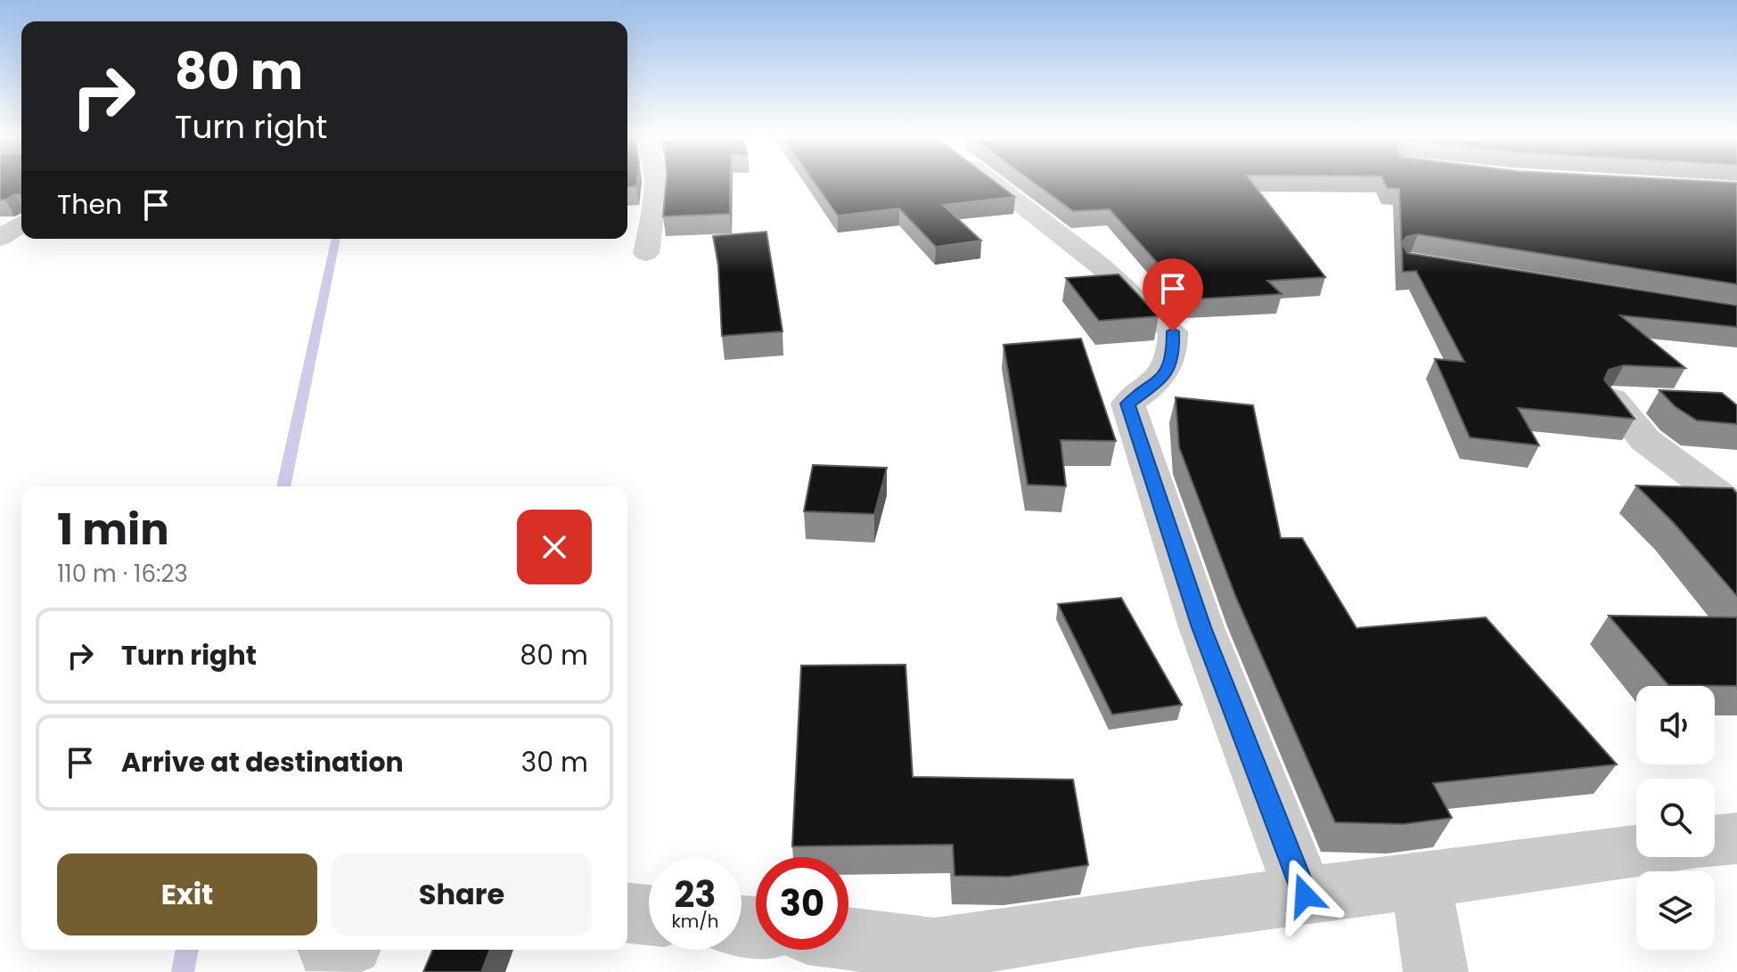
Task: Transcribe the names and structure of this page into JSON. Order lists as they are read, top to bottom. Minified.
{"page":{"turn":["80 m","Turn right"],"then":"Then","heading":["1 min","110 m · 16:23"],"list":[{"name":"Turn right","value":"80 m"},{"name":"Arrive at destination","value":"30 m"}],"buttons":["Exit","Share"],"speed":"23 km/h","limit":"30"}}
